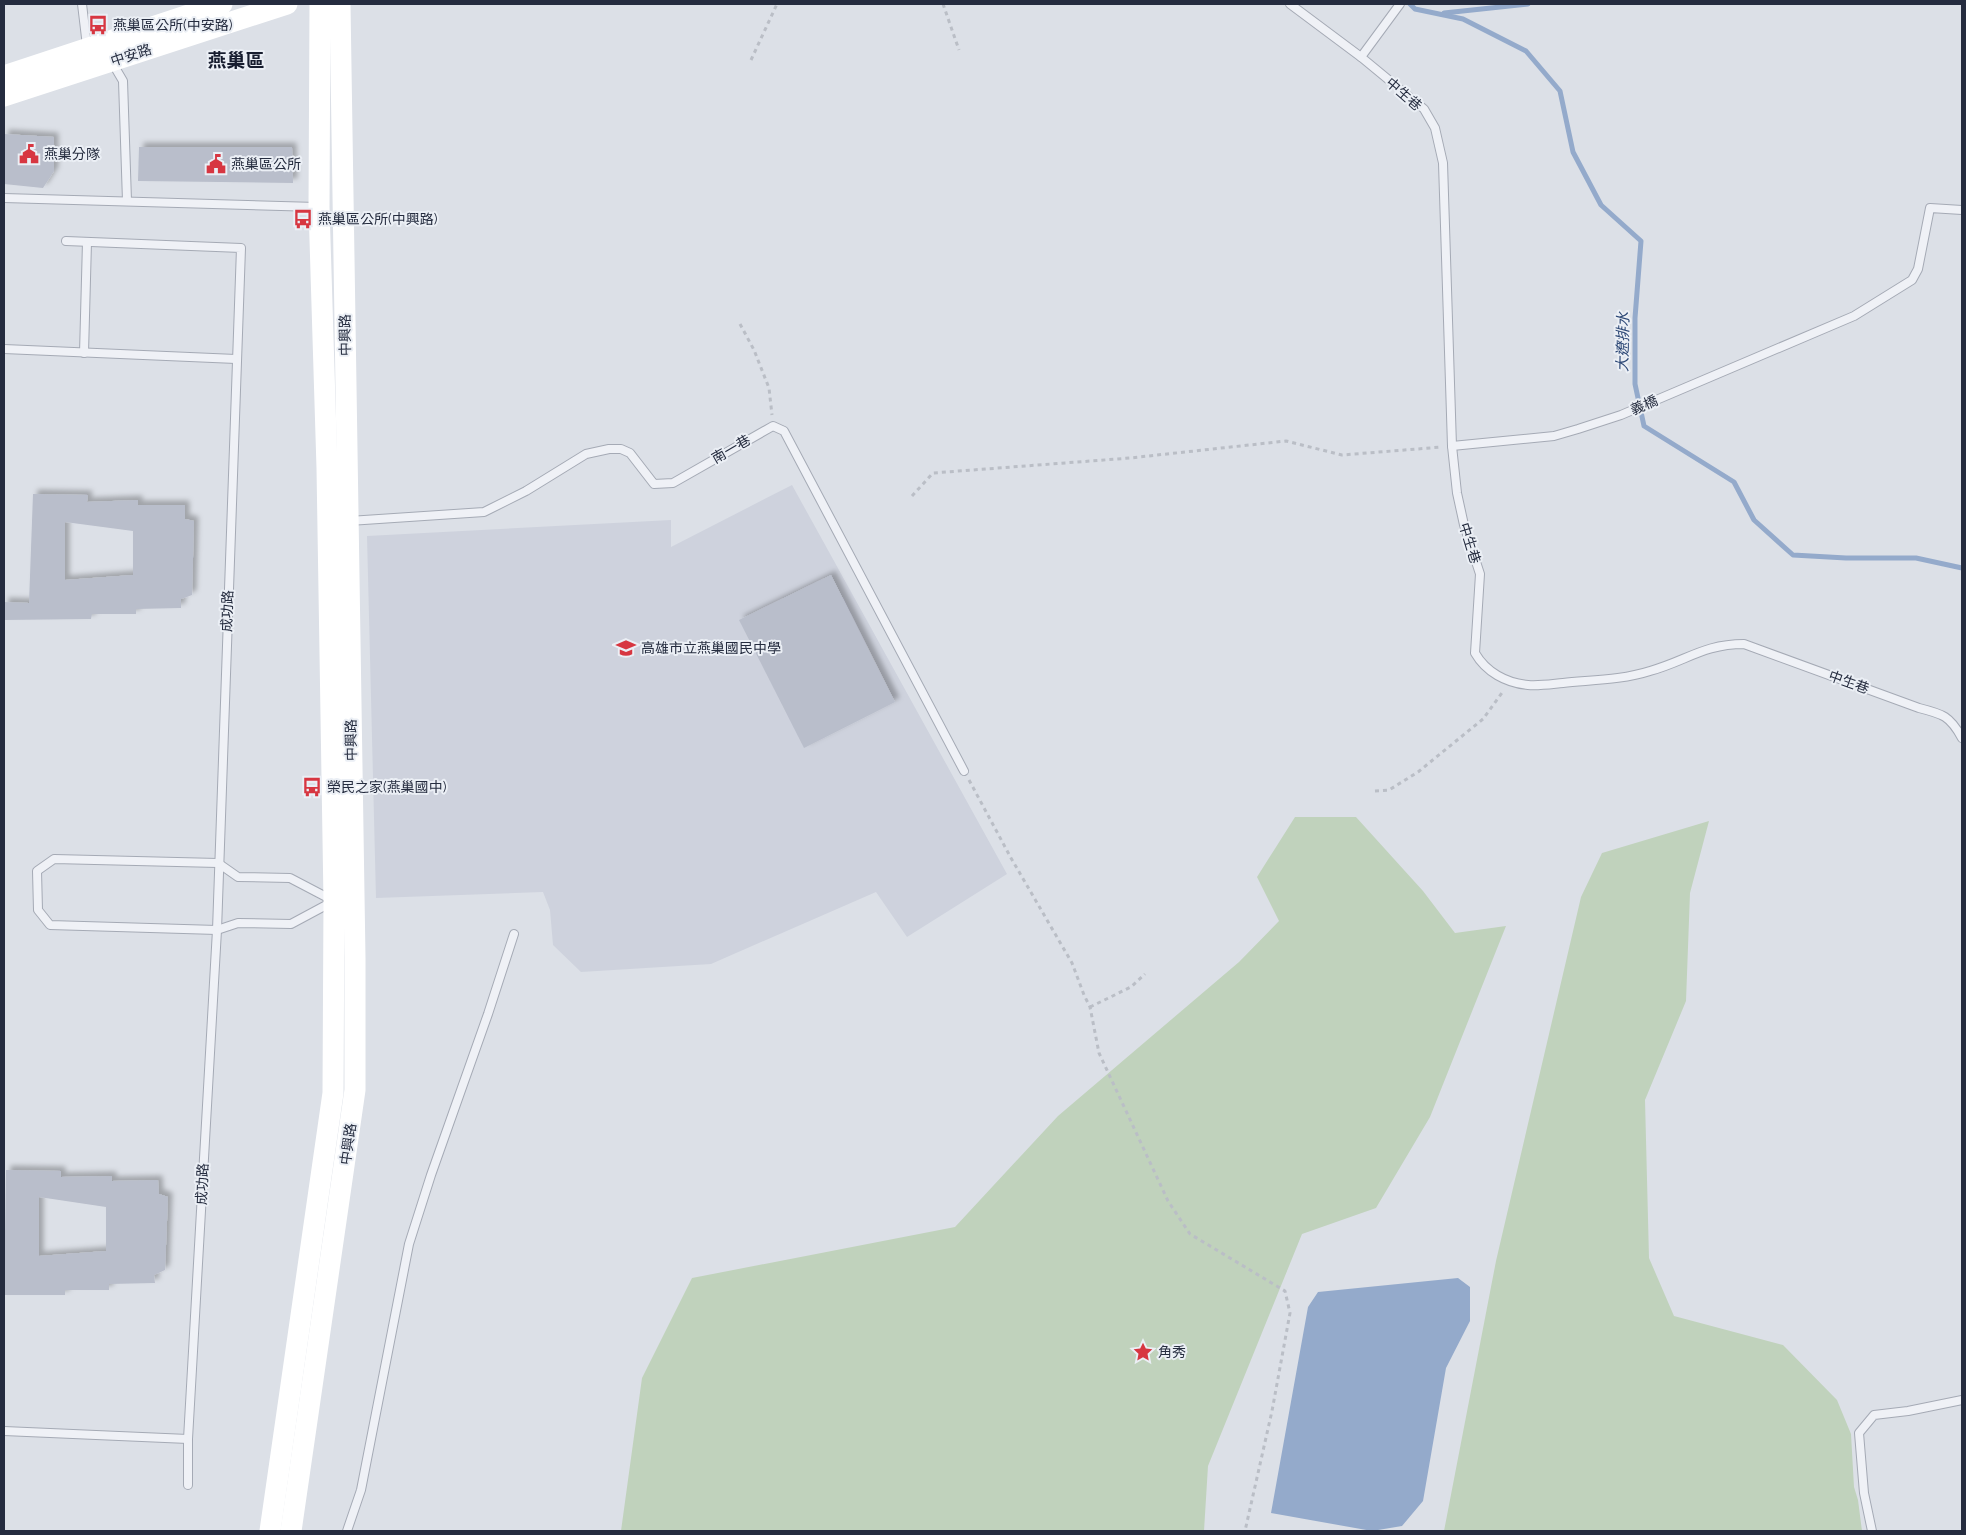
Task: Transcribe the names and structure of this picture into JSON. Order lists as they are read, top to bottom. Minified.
{"streets":{"main road":["中安路","中興路"],"lane":["中生巷","義橋","南一巷","成功路"]},"crossings":[["中生巷","義橋"],["中興路","南一巷"]],"districts":["燕巢區"],"water":["大遼排水"],"places":{"bus stop":["燕巢區公所(中安路)","燕巢區公所(中興路)","榮民之家(燕巢國中)"],"public building":["燕巢分隊","燕巢區公所"],"school or university":["高雄市立燕巢國民中學"],"place":["角秀"]}}
